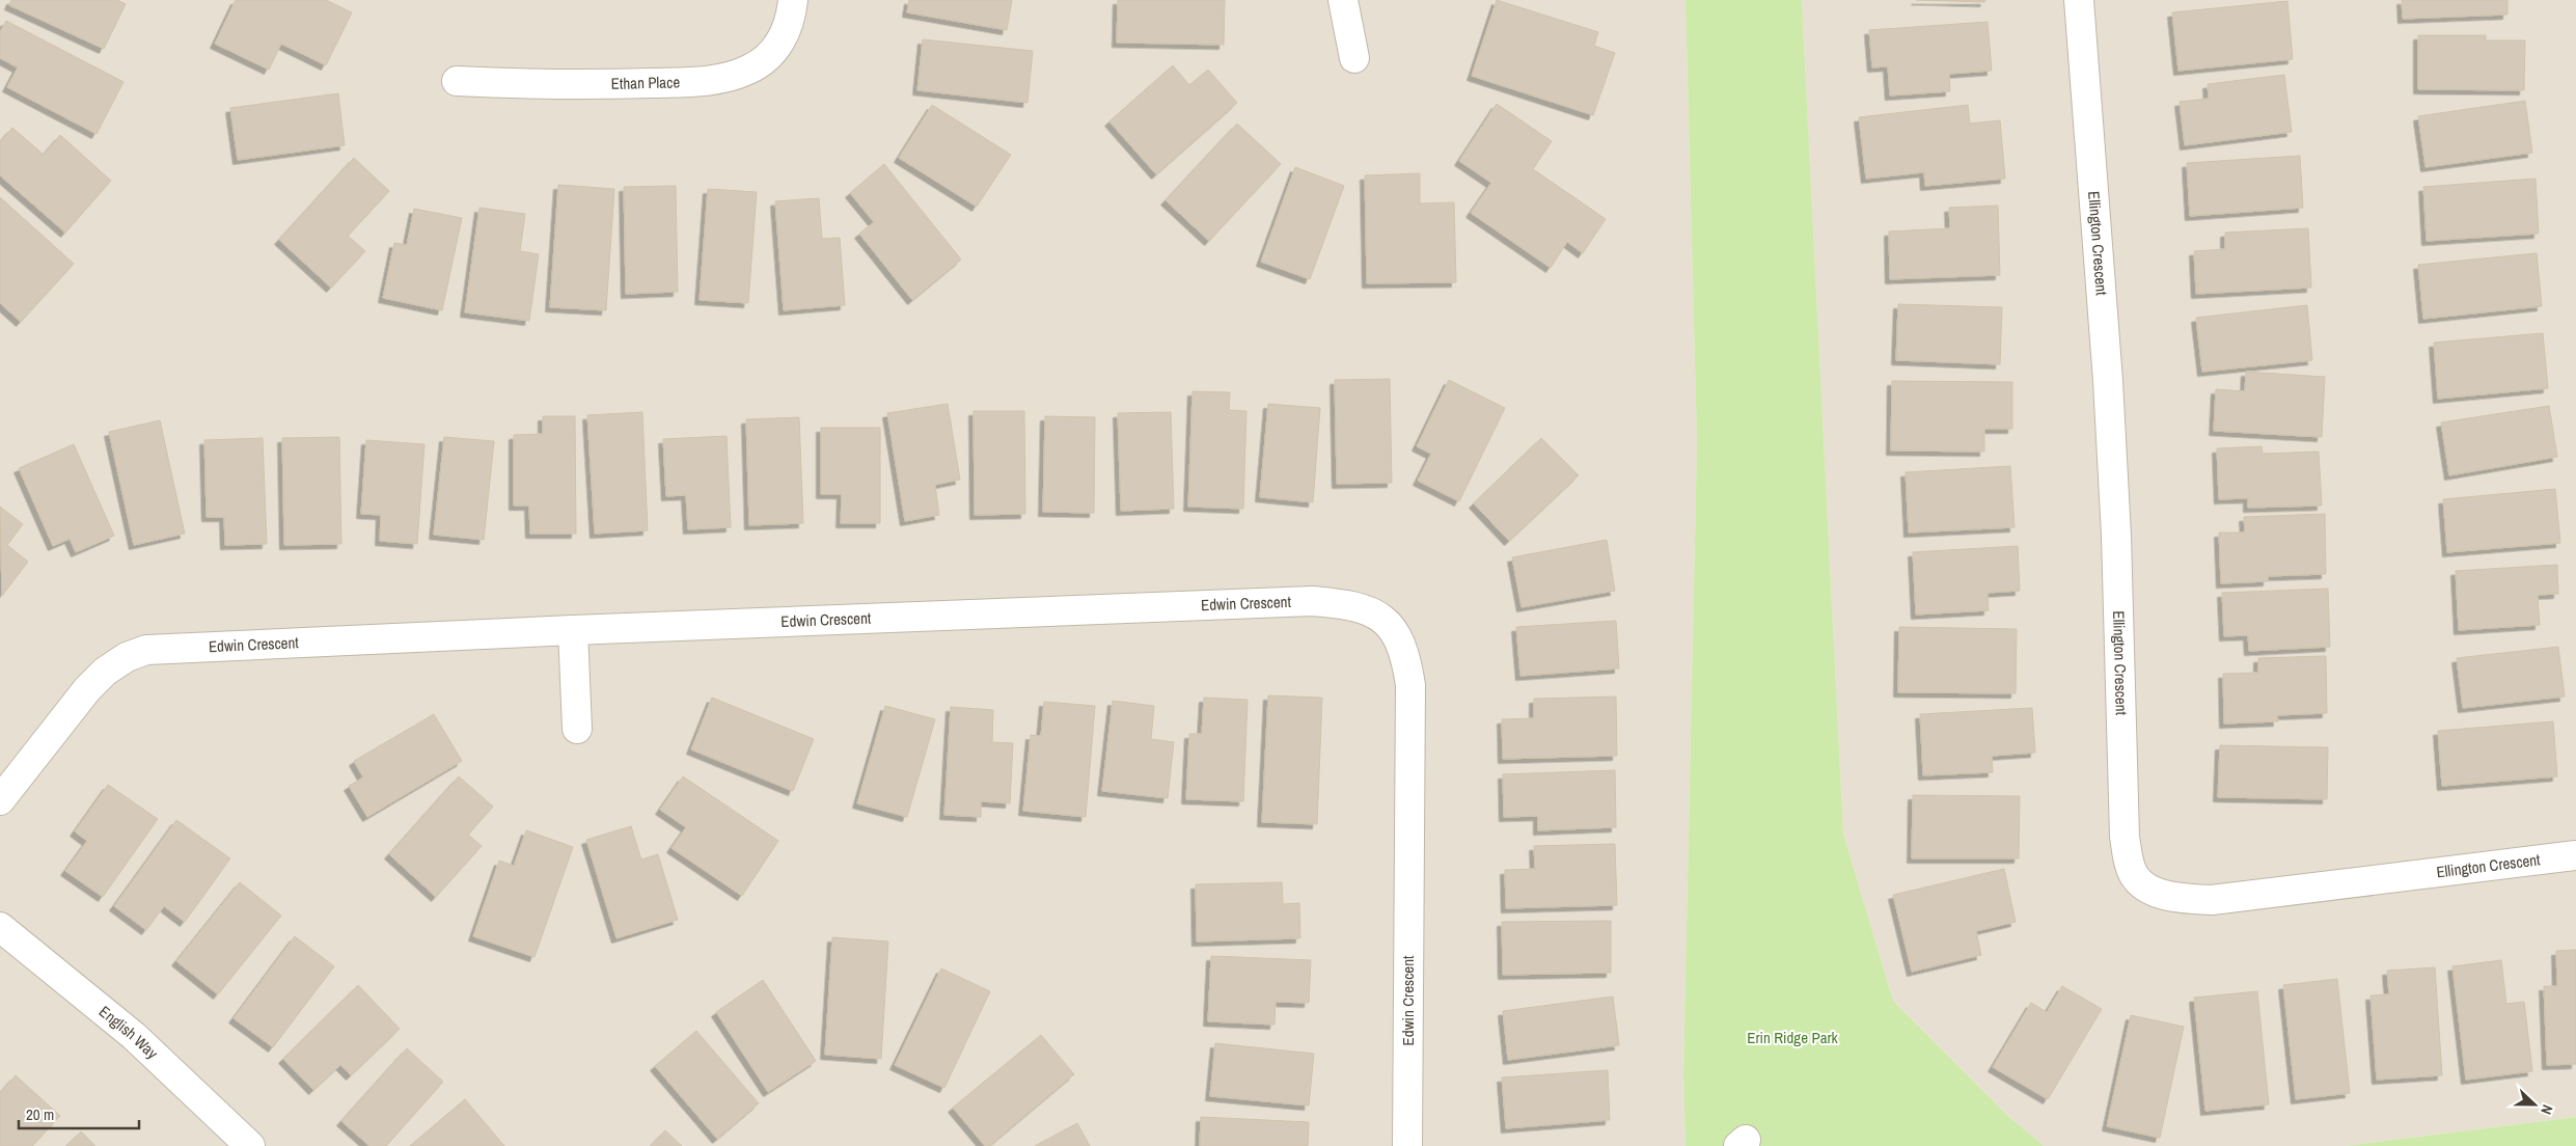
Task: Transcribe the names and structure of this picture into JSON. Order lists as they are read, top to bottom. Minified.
{"streets":{"street":["Ethan Place","Ellington Crescent","Edwin Crescent","English Way"]},"parks":["Erin Ridge Park"],"scale_bar":"20 m","north":"right"}
